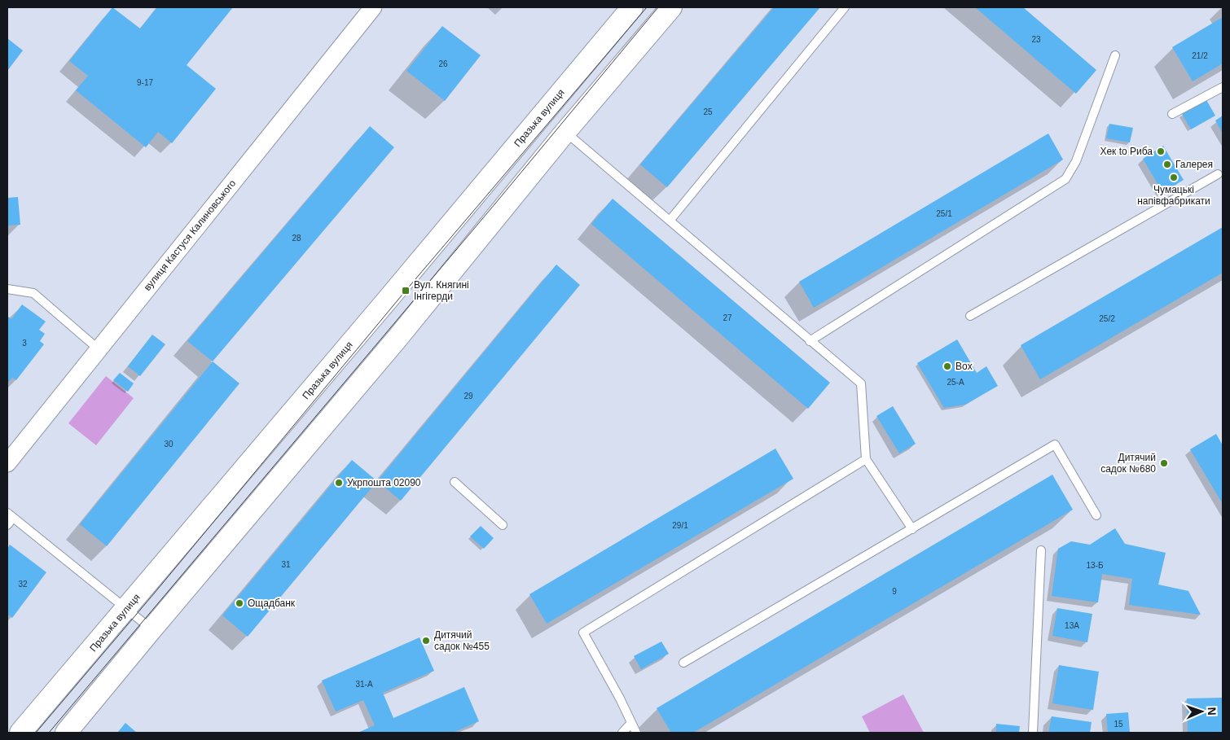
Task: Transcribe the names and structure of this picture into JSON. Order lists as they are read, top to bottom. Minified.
{"streets":{"street":["Празька вулиця","вулиця Кастуся Калиновського"]},"places":{"other":["Хек to Риба","Галерея","Чумацькі напівфабрикати","Box","Дитячий садок №680","Укрпошта 02090","Ощадбанк","Дитячий садок №455"],"transit":["Вул. Княгині Інгігерди"]},"house_numbers":["23","21/2","26","9-17","25","25/1","28","27","25/2","3","25-А","29","30","29/1","31","13-Б","32","9","13А","31-А","15"],"north":"right"}
